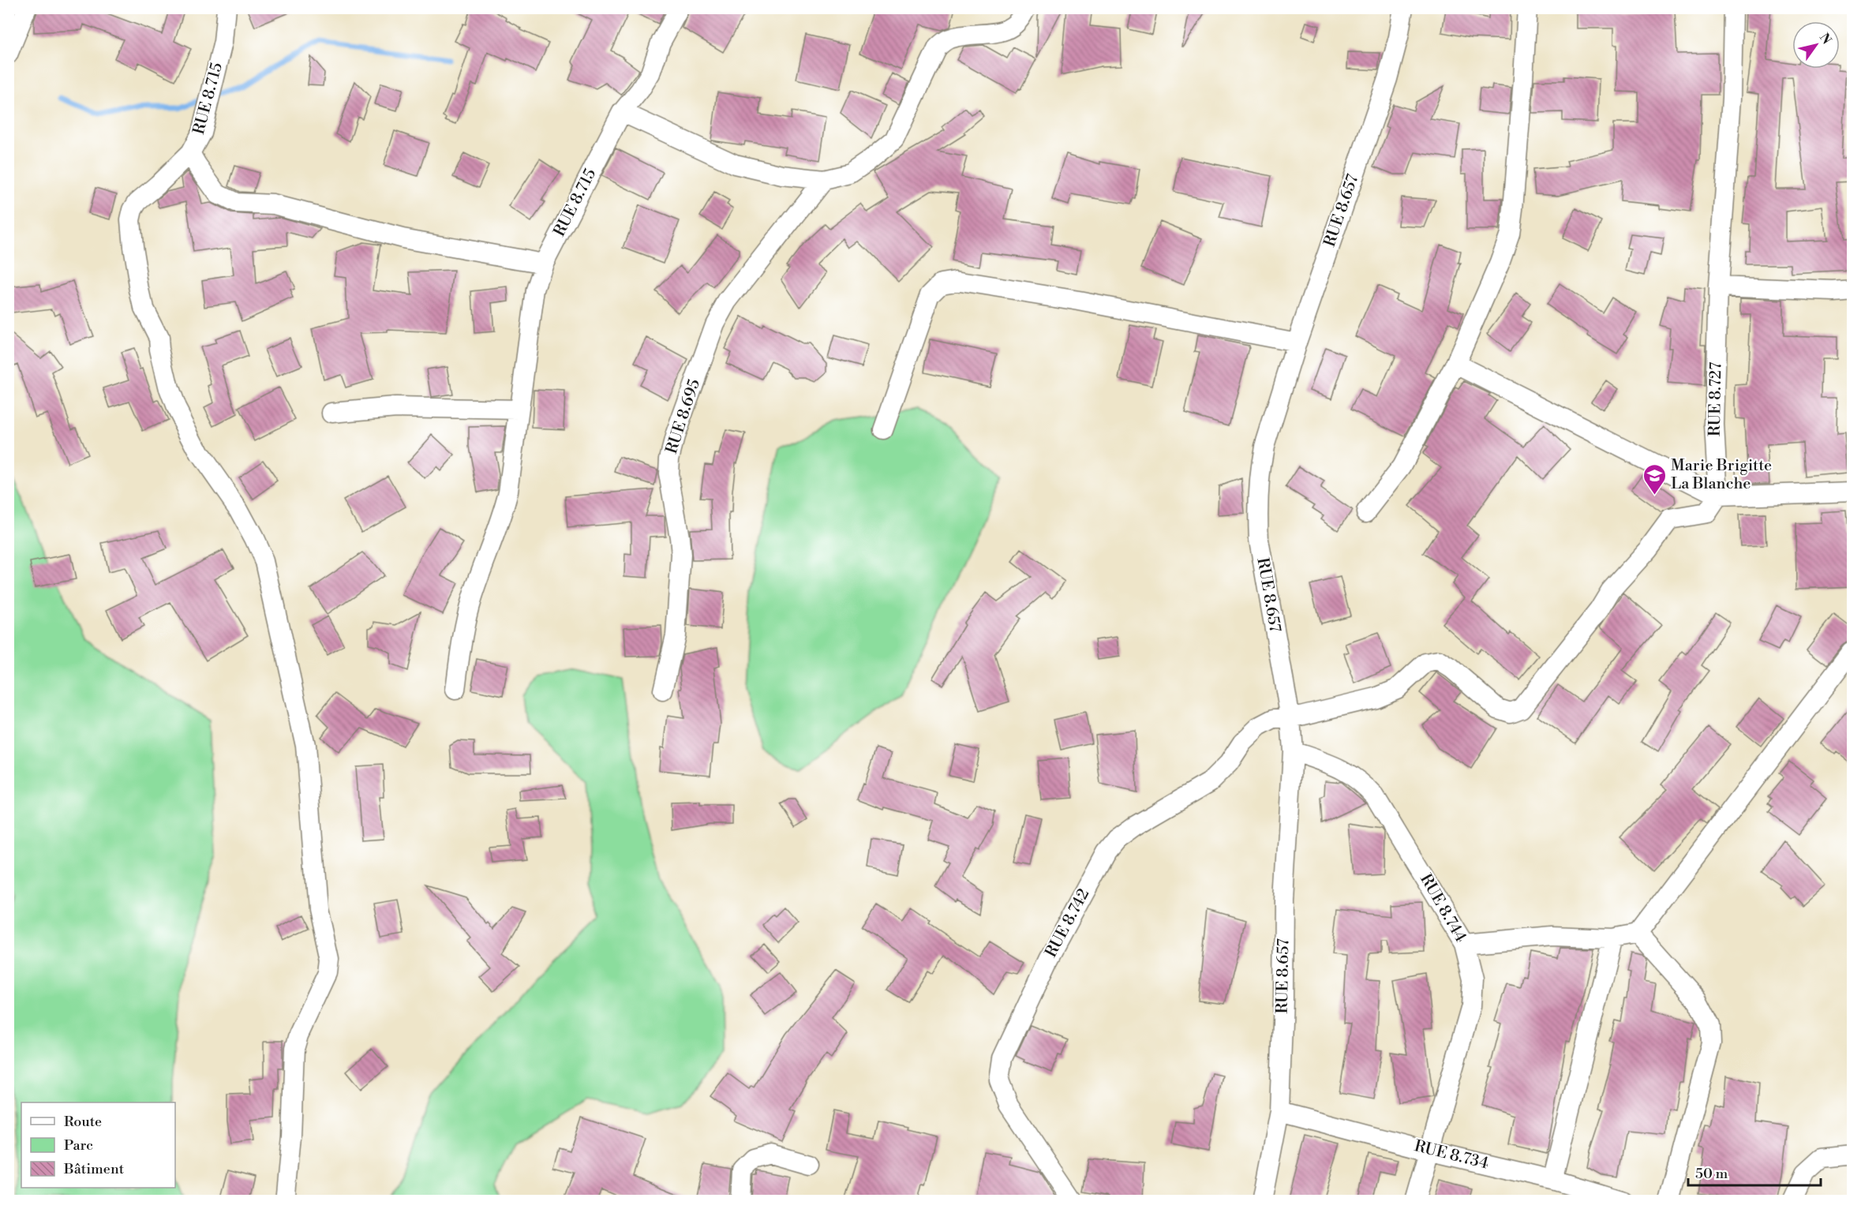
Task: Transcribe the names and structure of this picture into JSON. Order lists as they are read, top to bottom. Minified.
{"streets":{"street":["RUE 8.715","RUE 8.657","RUE 8.727","RUE 8.695","RUE 8.744","RUE 8.742","RUE 8.734"]},"crossings":[["RUE 8.657","RUE 8.744"],["RUE 8.657","RUE 8.742"],["RUE 8.657","RUE 8.734"],["RUE 8.727","RUE 8.742"],["RUE 8.744","RUE 8.734"]],"places":{"school or university":["Marie Brigitte La Blanche"]},"legend":["Route","Parc","Bâtiment"],"scale_bar":"50 m","north":"top right"}
